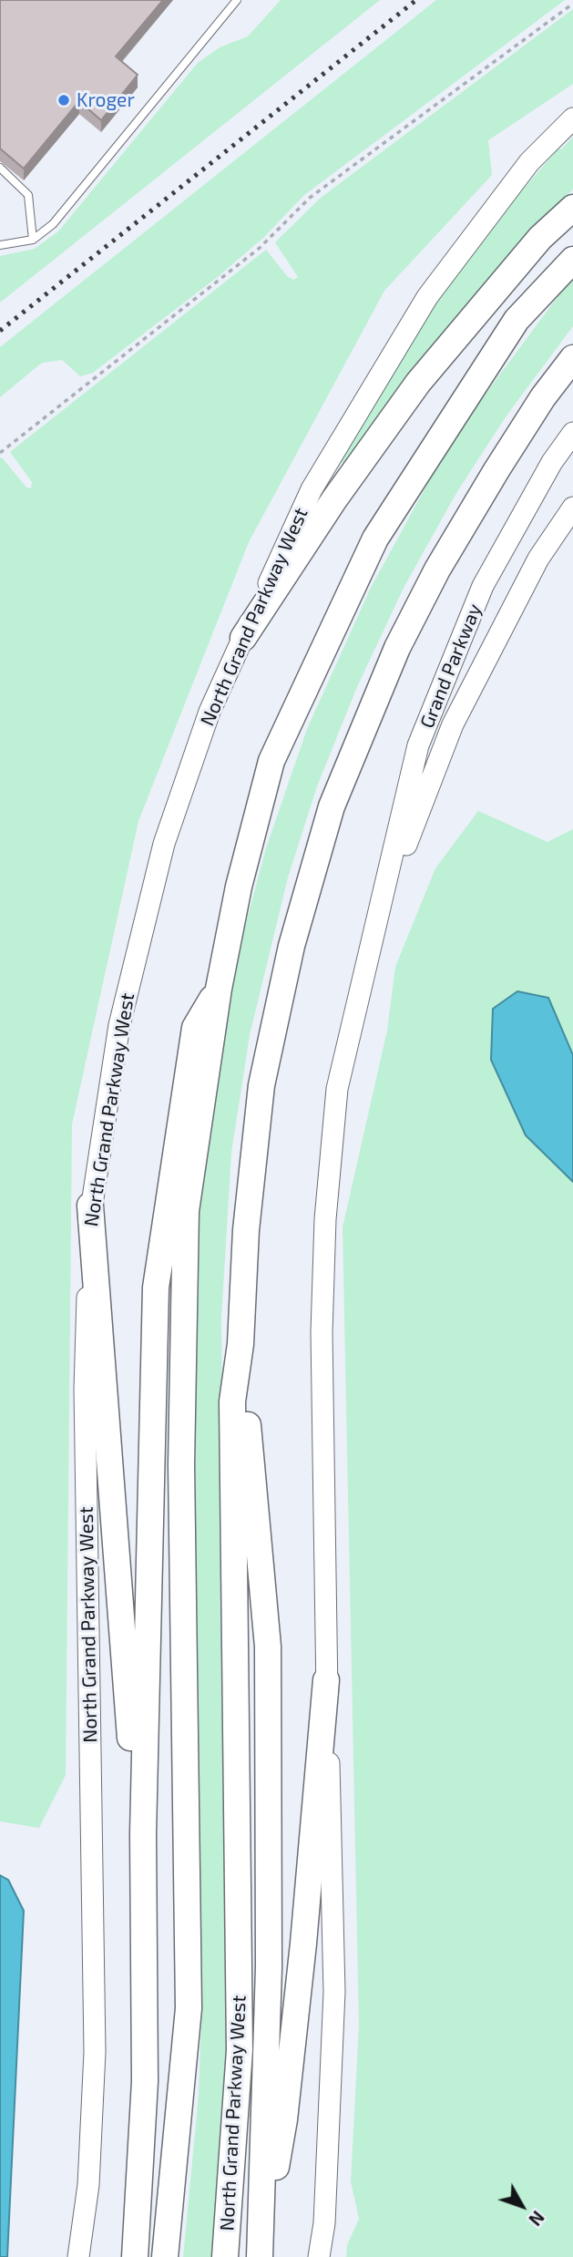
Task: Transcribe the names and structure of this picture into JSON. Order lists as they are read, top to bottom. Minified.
{"streets":{"highway":["North Grand Parkway West"],"main road":["Grand Parkway"]},"places":["Kroger"],"north":"bottom right"}
